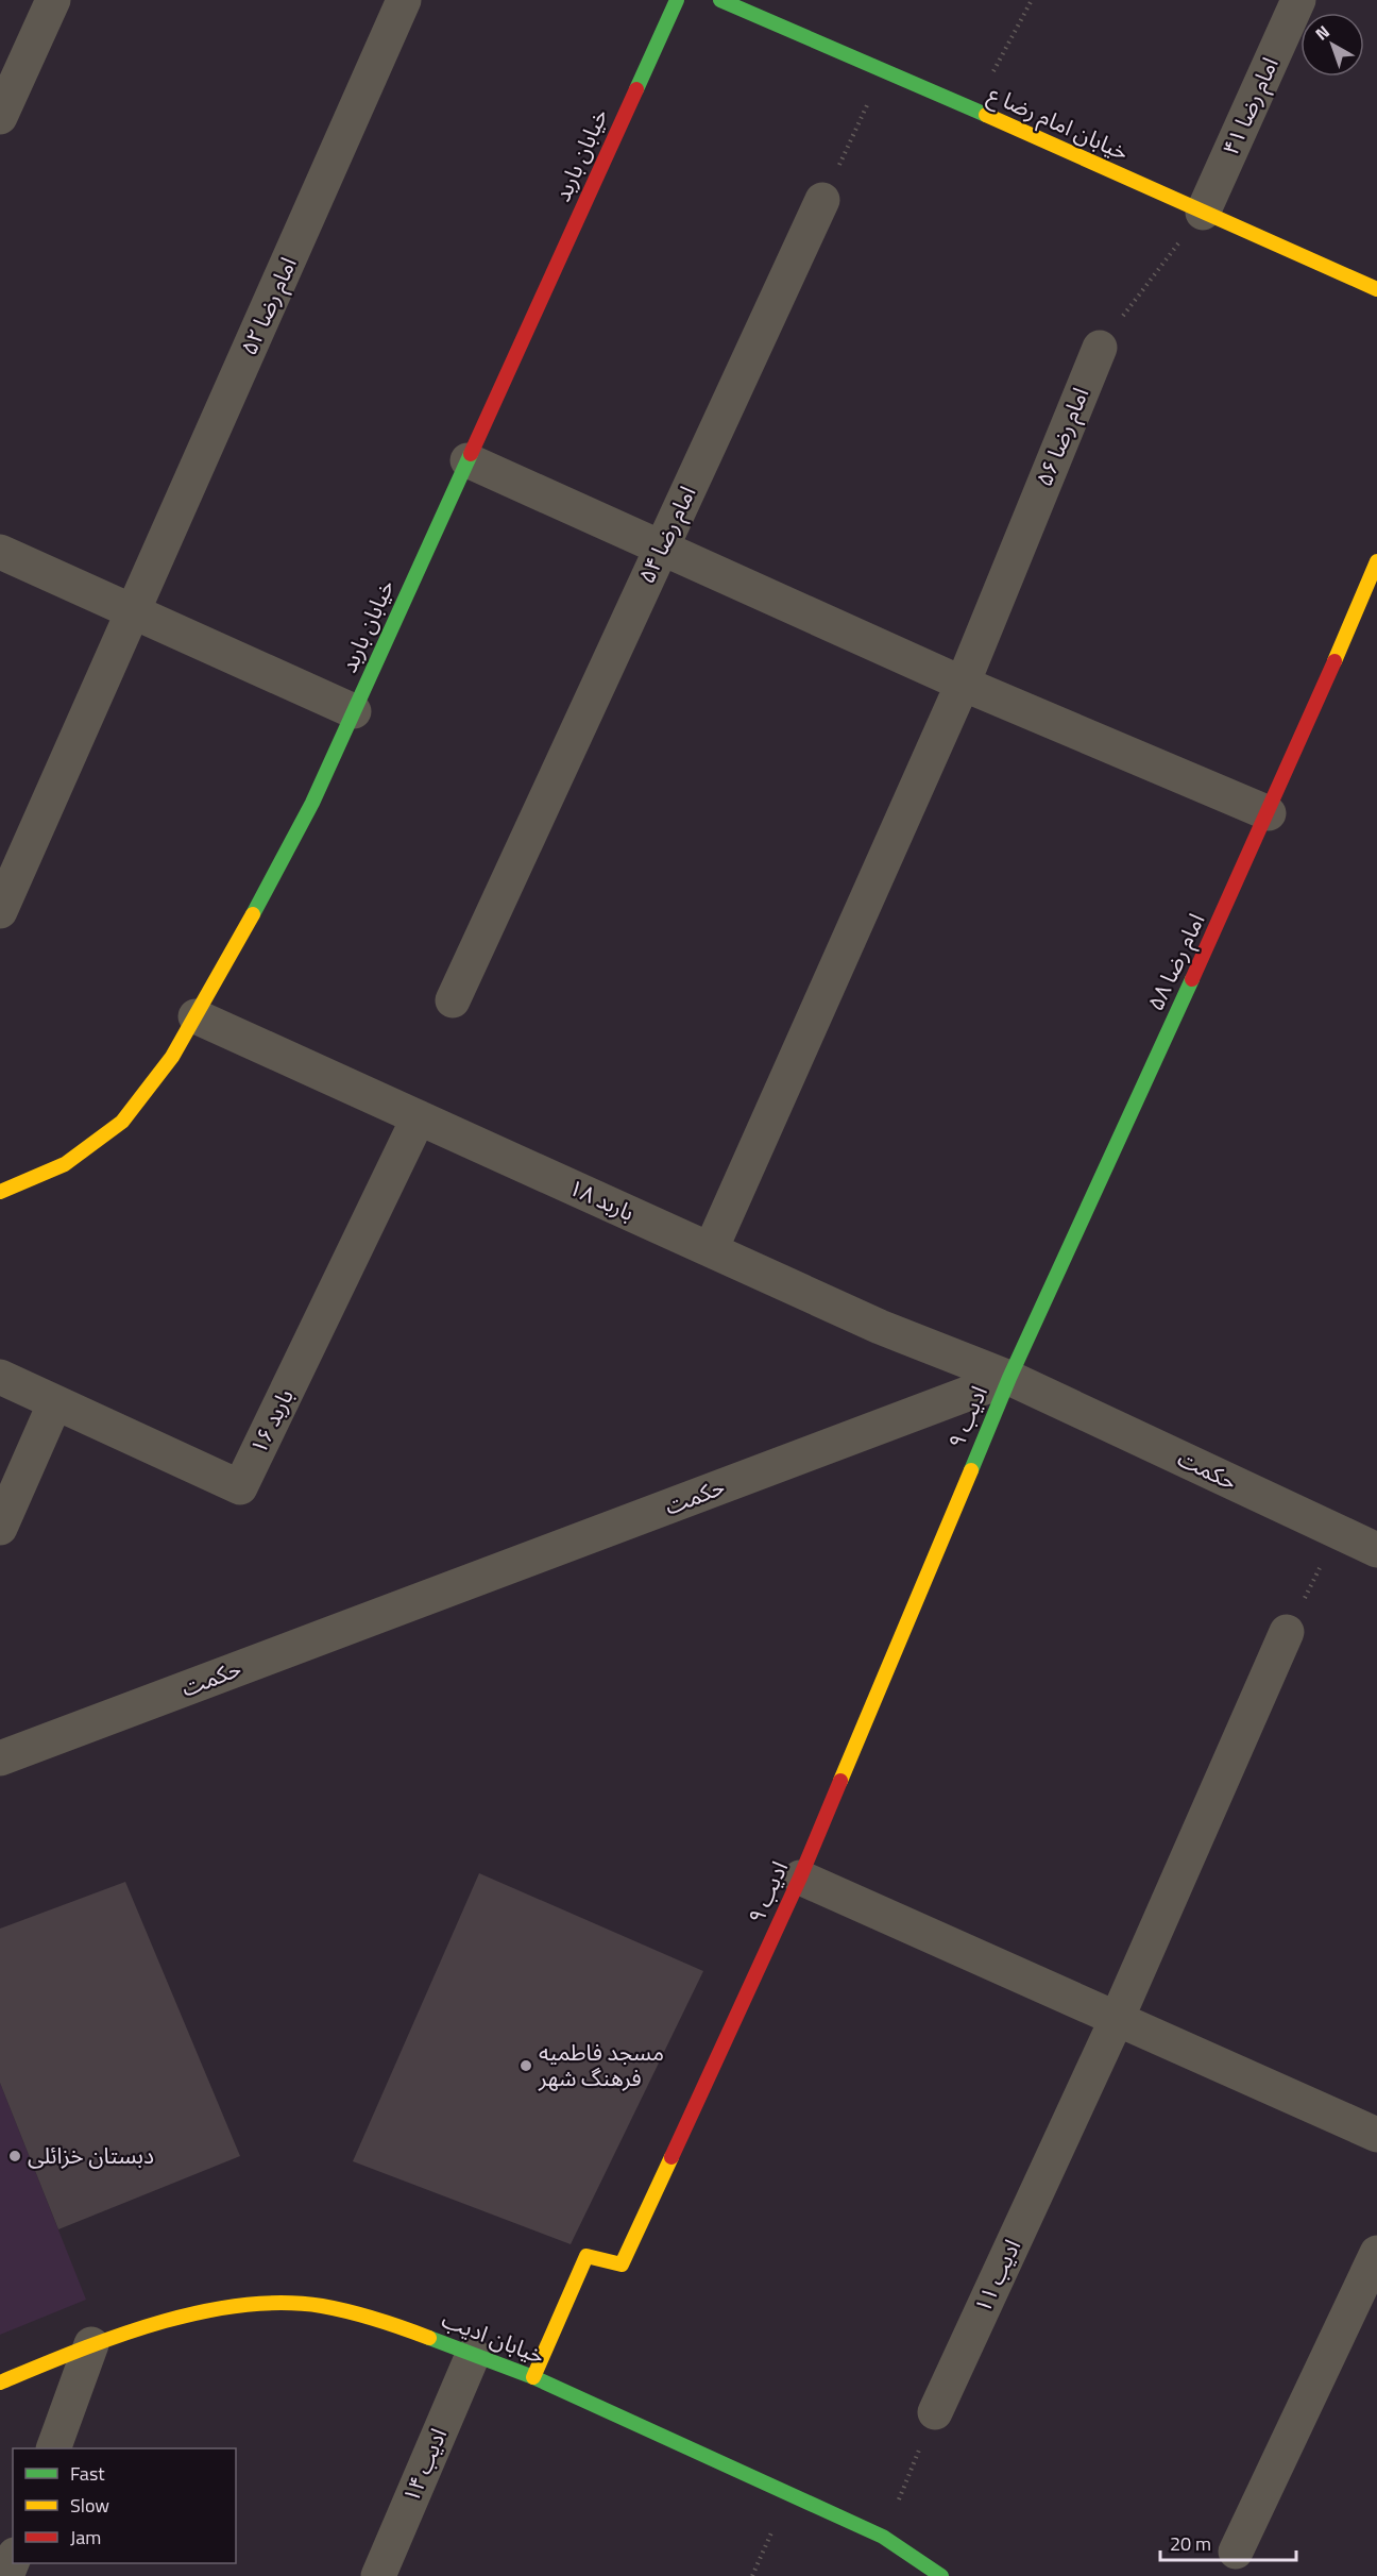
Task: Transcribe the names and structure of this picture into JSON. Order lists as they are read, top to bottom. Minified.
{"streets":{"street":["امام رضا ۴۱","خیابان امام رضا ع","خیابان باربد","امام رضا ۵۲","امام رضا ۵۶","امام رضا ۵۴","امام رضا ۵۸","باربد ۱۸","ادیب ۹","باربد ۱۶","حکمت","ادیب ۱۱","خیابان ادیب","ادیب ۱۴"]},"crossings":[["امام رضا ۴۱","خیابان امام رضا ع"],["خیابان باربد","باربد ۱۸"],["امام رضا ۵۶","باربد ۱۸"],["امام رضا ۵۸","باربد ۱۸"],["امام رضا ۵۸","ادیب ۹"],["امام رضا ۵۸","حکمت"],["باربد ۱۸","ادیب ۹"],["باربد ۱۸","باربد ۱۶"],["باربد ۱۸","حکمت"],["ادیب ۹","حکمت"],["ادیب ۹","خیابان ادیب"],["خیابان ادیب","ادیب ۱۴"]],"places":["مسجد فاطمیه فرهنگ شهر","دبستان خزائلی"],"legend":["Fast","Slow","Jam"],"scale_bar":"20 m","north":"top left"}
